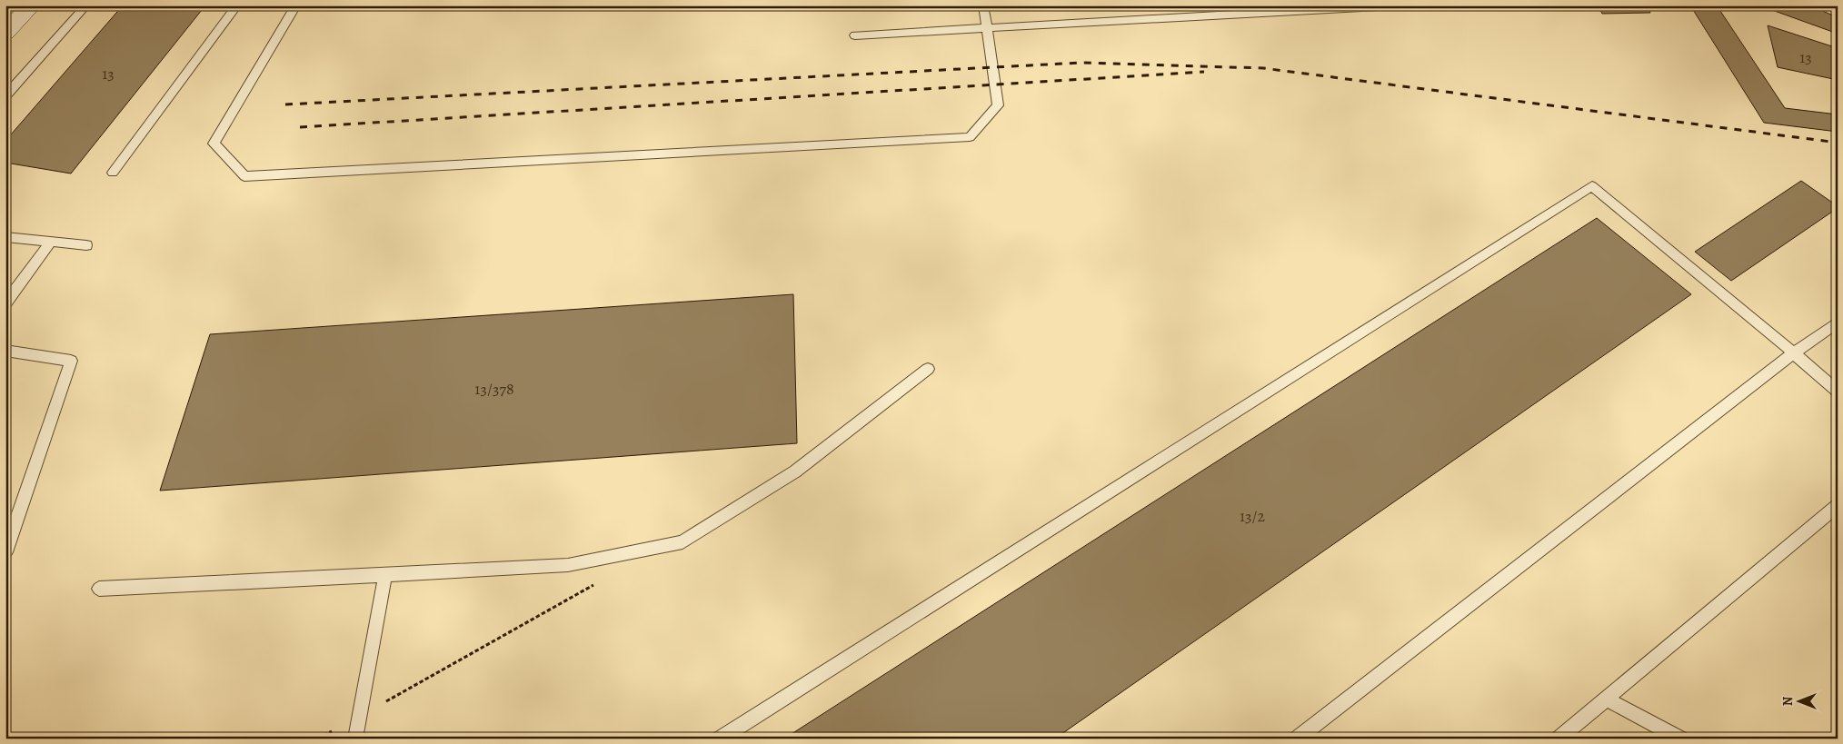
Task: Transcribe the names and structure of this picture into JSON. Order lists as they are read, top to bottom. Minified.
{"house_numbers":["13","13","13/378","13/2"],"north":"left"}
